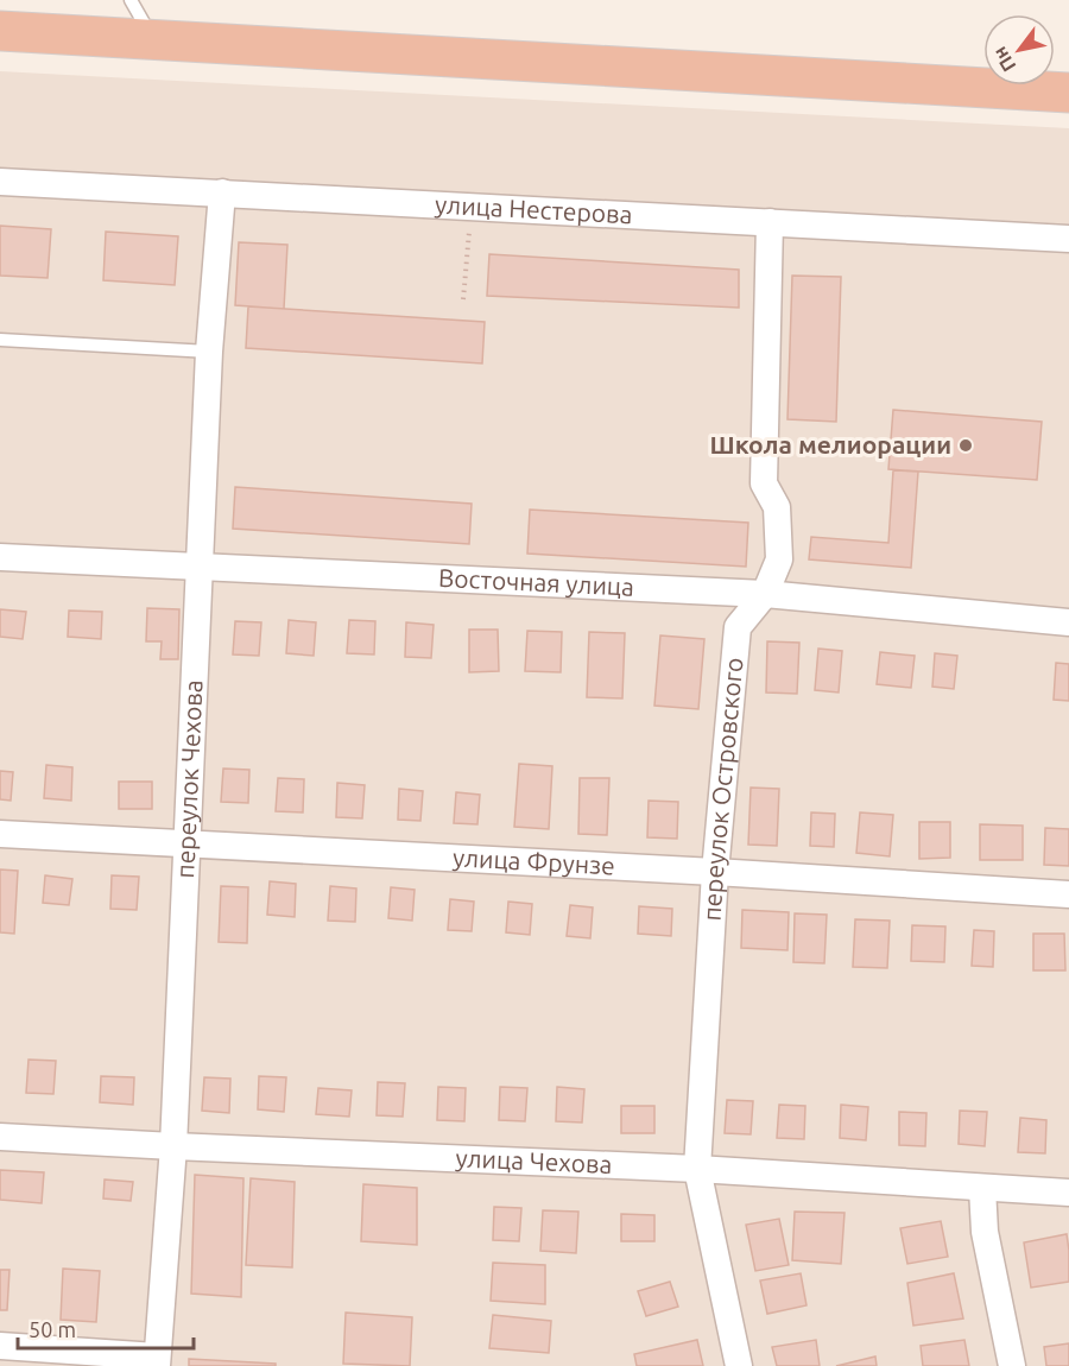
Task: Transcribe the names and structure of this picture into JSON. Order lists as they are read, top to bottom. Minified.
{"streets":{"street":["улица Нестерова","Восточная улица","переулок Чехова","переулок Островского","улица Фрунзе","улица Чехова"]},"crossings":[["улица Нестерова","переулок Чехова"],["улица Нестерова","переулок Островского"],["Восточная улица","переулок Чехова"],["Восточная улица","переулок Островского"],["переулок Чехова","улица Фрунзе"],["переулок Чехова","улица Чехова"],["переулок Островского","улица Фрунзе"],["переулок Островского","улица Чехова"]],"places":["Школа мелиорации"],"scale_bar":"50 m","north":"bottom left"}
